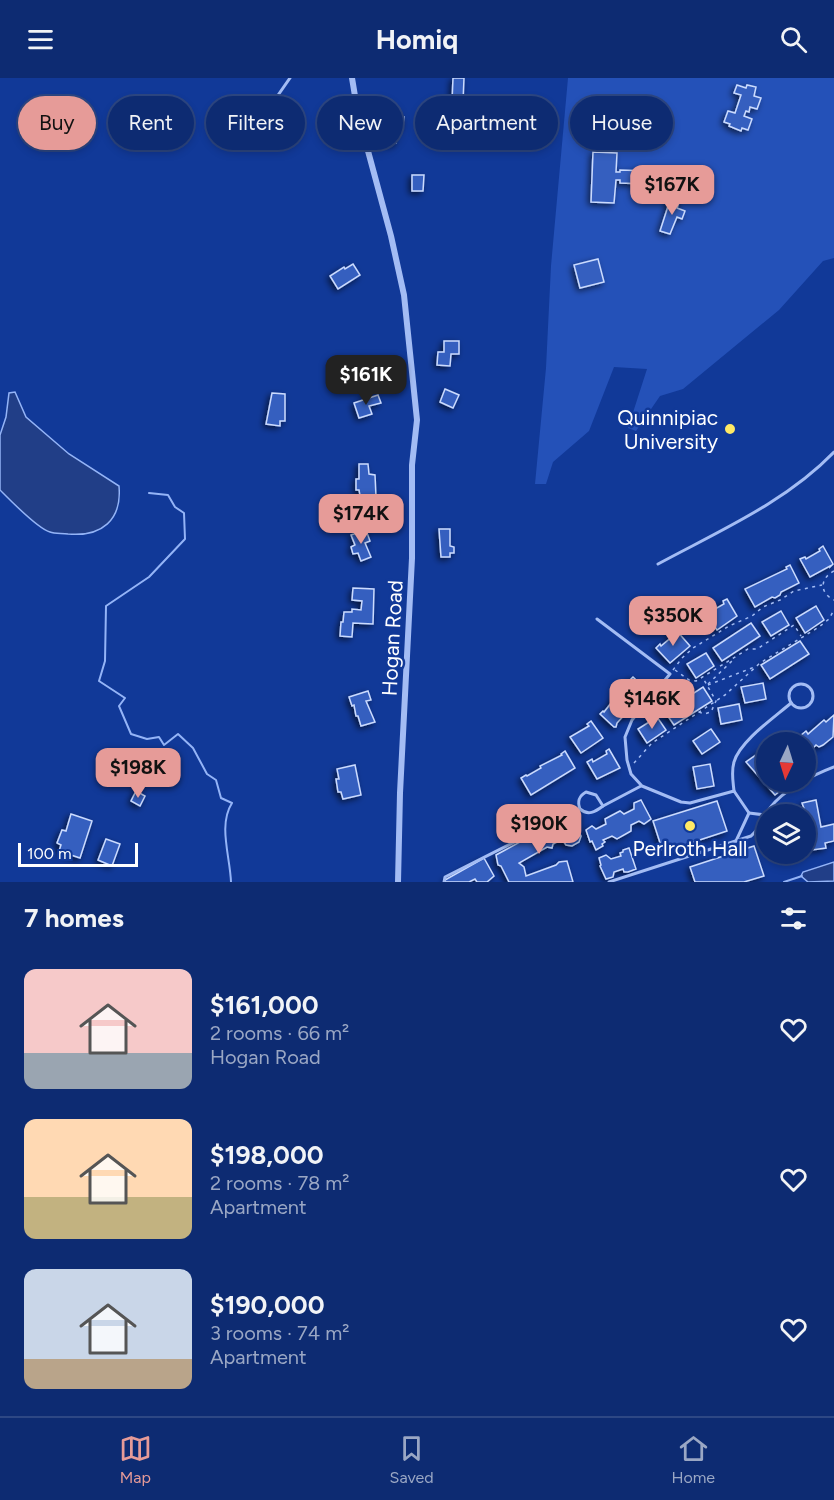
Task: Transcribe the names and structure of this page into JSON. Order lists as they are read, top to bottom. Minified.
{"streets":{"street":["Hogan Road"]},"places":["Quinnipiac University","Perlroth Hall"],"scale_bar":"100 m","north":"bottom","page":{"header":"Homiq","chip":["Buy","Rent","Filters","New","Apartment","House"],"price":["$167K","$161K","$174K","$350K","$146K","$198K","$190K"],"scale":"100 m","heading":"7 homes","list":[{"name":"$161,000","note":"2 rooms · 66 m² · Hogan Road"},{"name":"$198,000","note":"2 rooms · 78 m² · Apartment"},{"name":"$190,000","note":"3 rooms · 74 m² · Apartment"}],"tabs":["Map","Saved","Home"]}}
